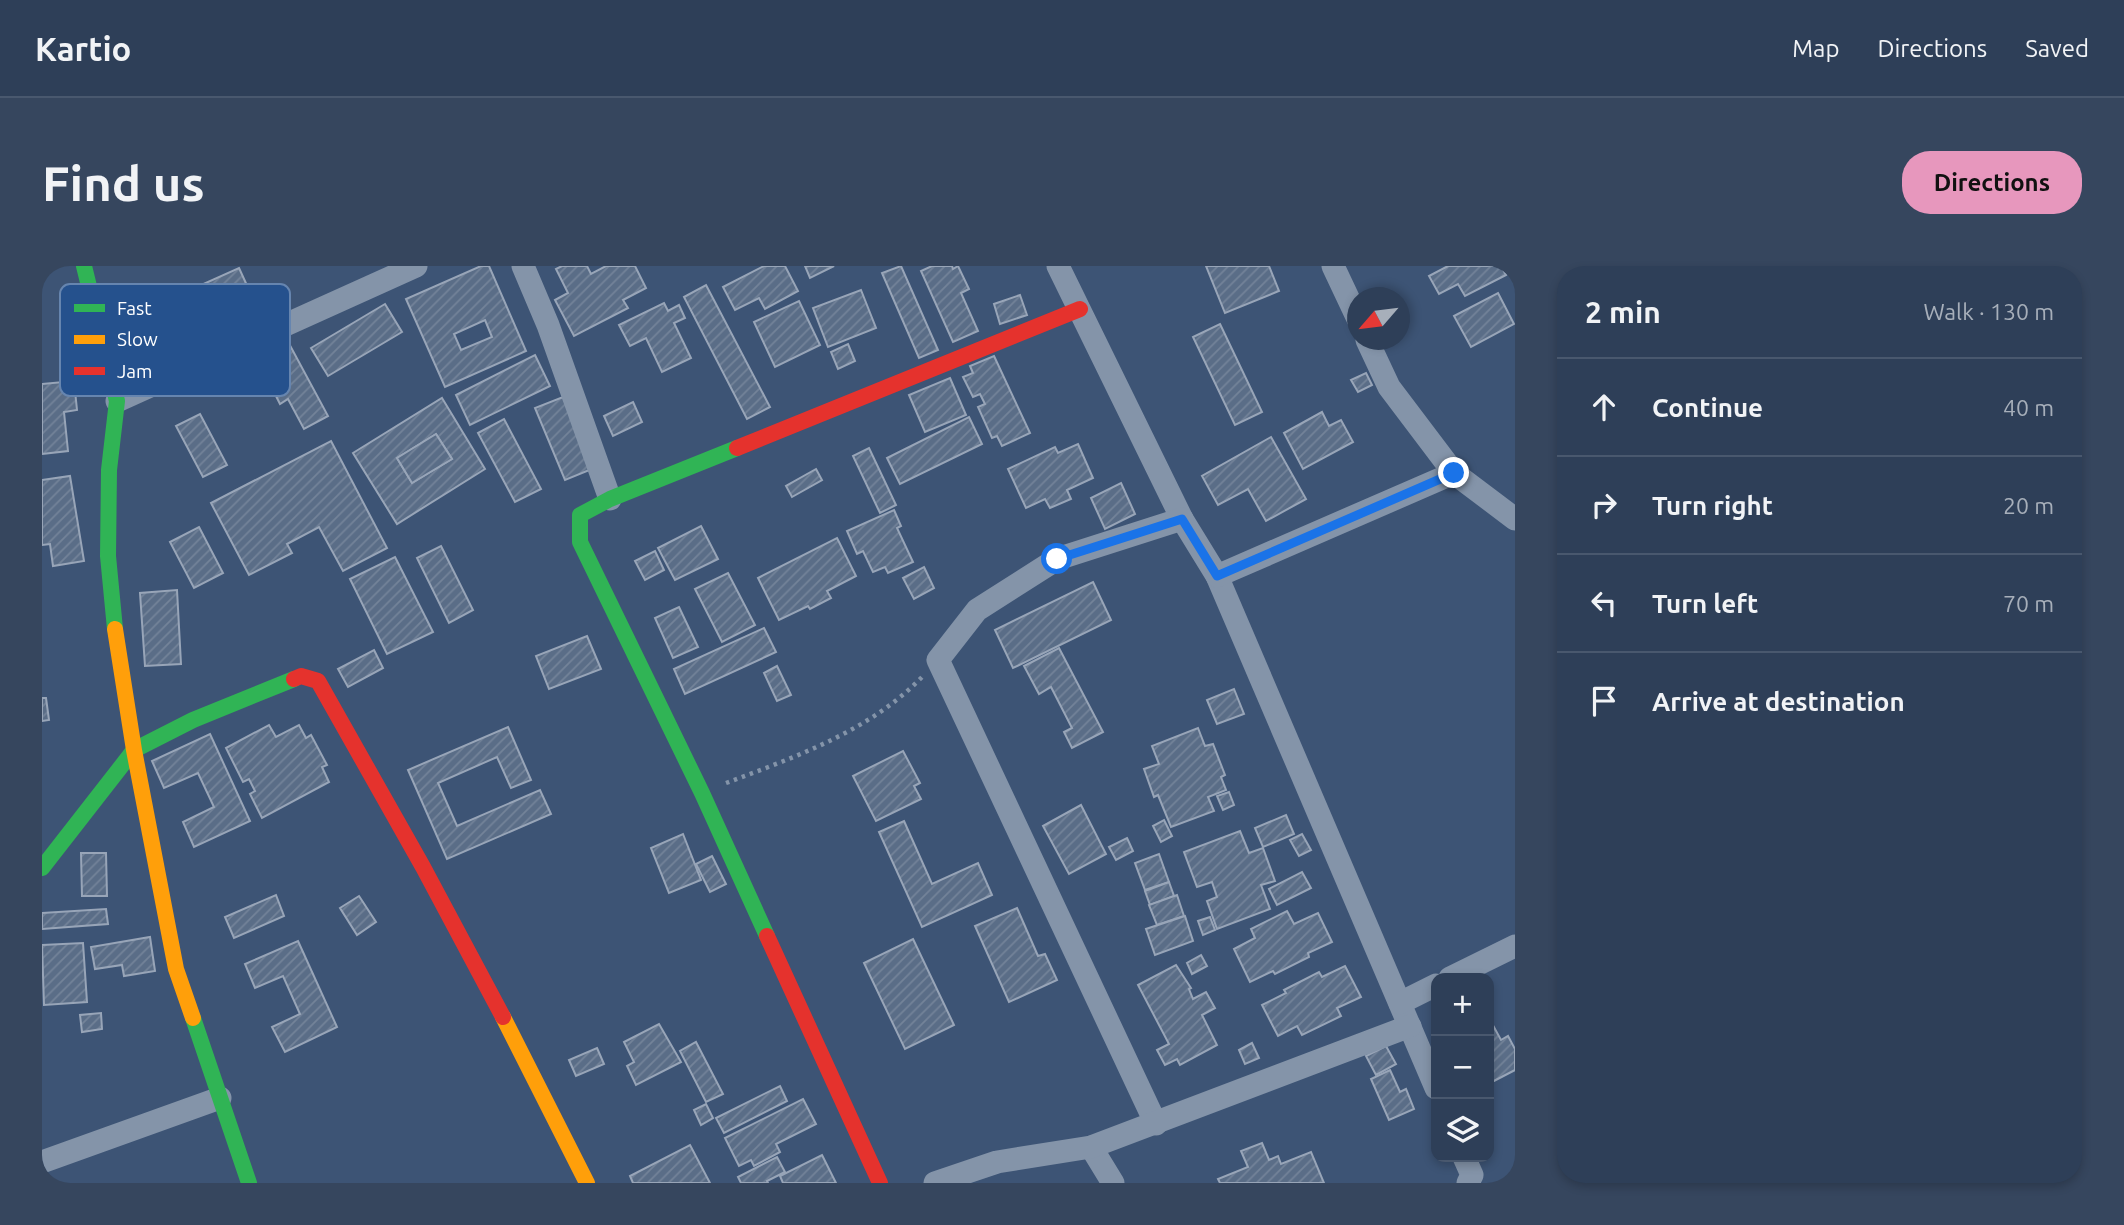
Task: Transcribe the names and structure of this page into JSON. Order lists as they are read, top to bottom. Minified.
{"legend":["Fast","Slow","Jam"],"north":"bottom left","page":{"header":"Kartio","nav":["Map","Directions","Saved"],"buttons":"Directions","title":"Find us","heading":["2 min","Walk · 130 m"],"list":[["Continue","40 m"],["Turn right","20 m"],["Turn left","70 m"],"Arrive at destination"],"map_buttons":["+","−"]}}
